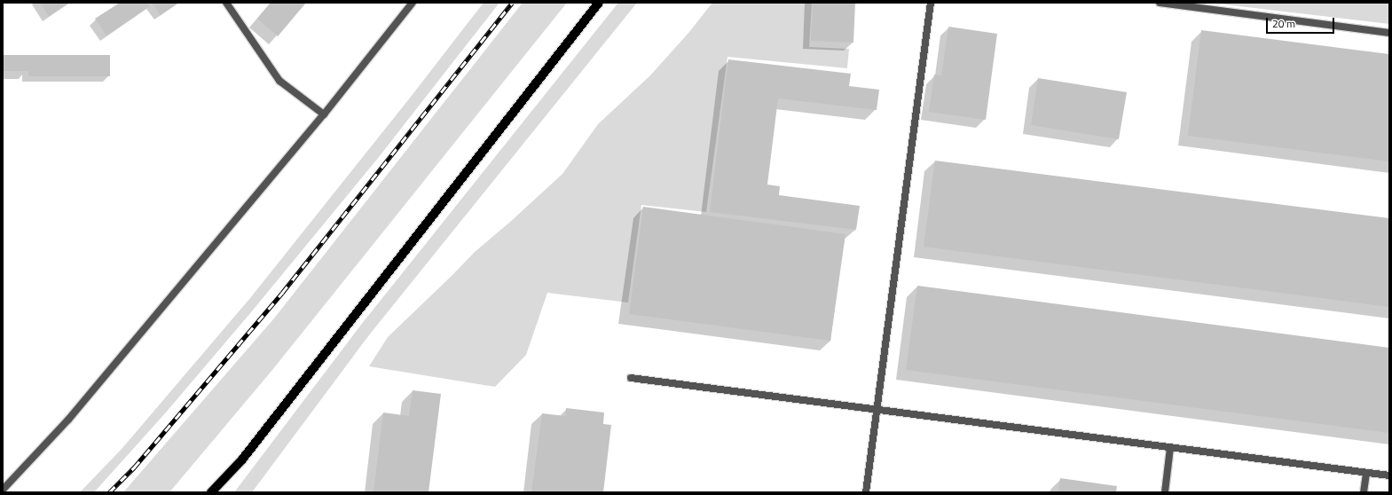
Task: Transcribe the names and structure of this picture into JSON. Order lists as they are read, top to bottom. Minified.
{"scale_bar":"20 m"}
